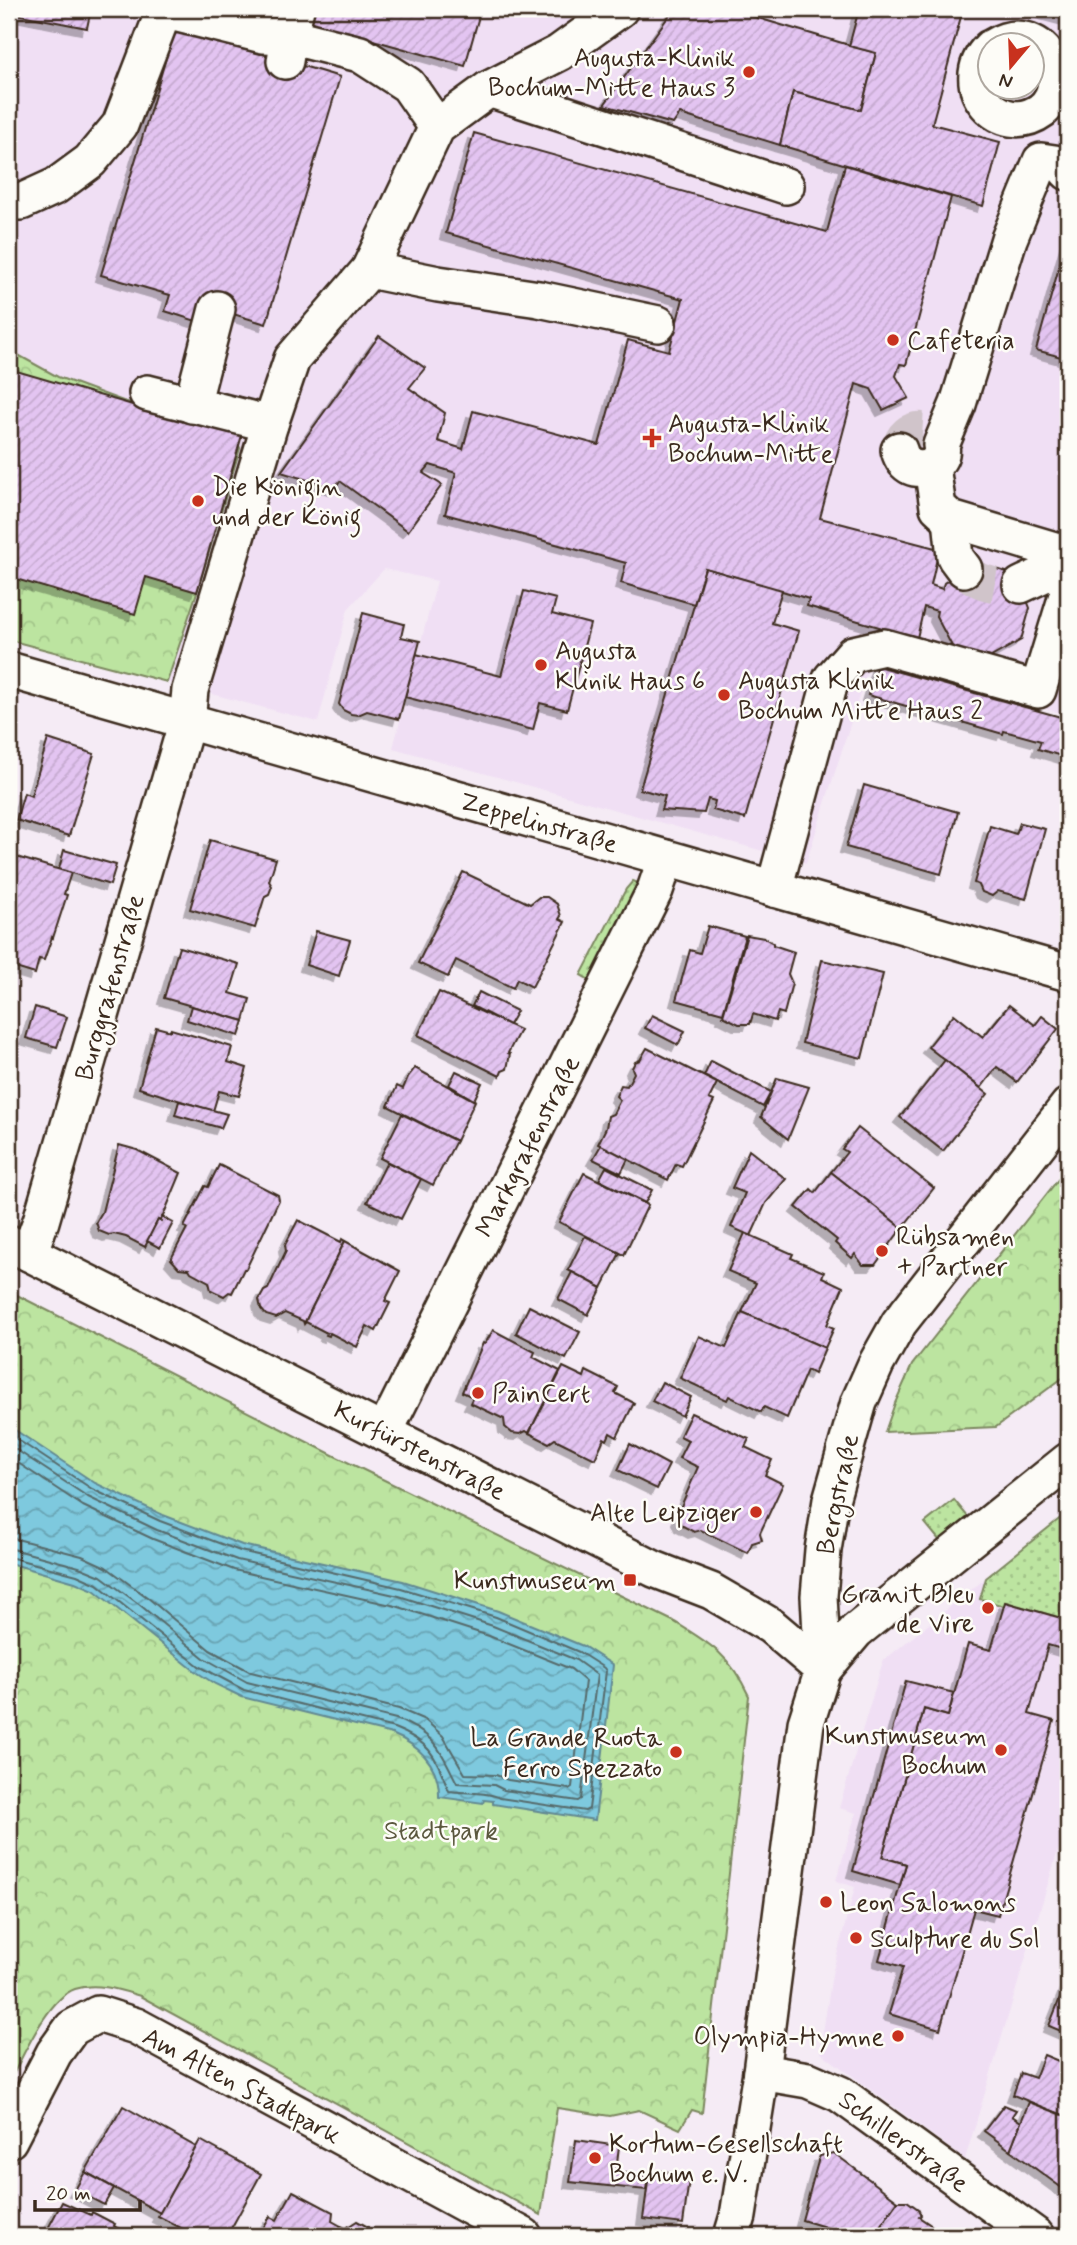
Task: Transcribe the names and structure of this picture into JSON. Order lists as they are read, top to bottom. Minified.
{"streets":{"street":["Zeppelinstraße","Burggrafenstraße","Markgrafenstraße","Kurfürstenstraße","Bergstraße","Am Alten Stadtpark","Schillerstraße"]},"crossings":[["Zeppelinstraße","Burggrafenstraße"],["Zeppelinstraße","Markgrafenstraße"],["Burggrafenstraße","Kurfürstenstraße"],["Markgrafenstraße","Kurfürstenstraße"],["Kurfürstenstraße","Bergstraße"],["Bergstraße","Schillerstraße"]],"parks":["Stadtpark"],"places":{"other":["Augusta-Klinik Bochum-Mitte Haus 3","Cafeteria","Die Königin und der König","Augusta Klinik Haus 6","Augusta Klinik Bochum Mitte Haus 2","Rübsamen + Partner","PainCert","Alte Leipziger","Granit Bleu de Vire","Kunstmuseum Bochum","La Grande Ruota Ferro Spezzato","Leon Salomons","Sculpture du Sol","Olympia-Hymne","Kortum-Gesellschaft Bochum e. V."],"health":["Augusta-Klinik Bochum-Mitte"],"transit":["Kunstmuseum"]},"scale_bar":"20 m","north":"bottom"}
